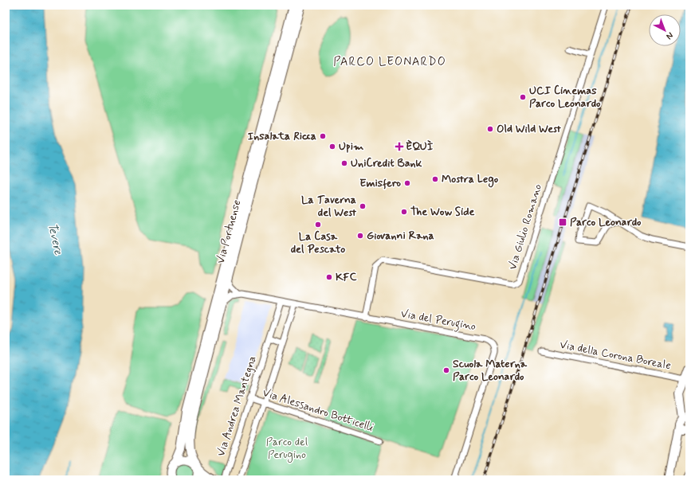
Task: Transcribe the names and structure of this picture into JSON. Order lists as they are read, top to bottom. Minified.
{"streets":{"street":["Via Giulio Romano","Via Portuense","Via del Perugino","Via della Corona Boreale","Via Andrea Mantegna","Via Alessandro Botticelli"]},"crossings":[["Via Giulio Romano","Via del Perugino"],["Via del Perugino","Via Andrea Mantegna"],["Via Andrea Mantegna","Via Alessandro Botticelli"]],"districts":["PARCO LEONARDO"],"water":["Tevere"],"parks":["Parco del Perugino"],"places":{"other":["UCI Cinemas Parco Leonardo","Old Wild West","Insalata Ricca","Upim","UniCredit Bank","Mostra Lego","Emisfero","La Taverna del West","The Wow Side","La Casa del Pescato","Giovanni Rana","KFC","Scuola Materna Parco Leonardo"],"health":["ÈQUÌ"],"transit":["Parco Leonardo"]},"north":"bottom right"}
